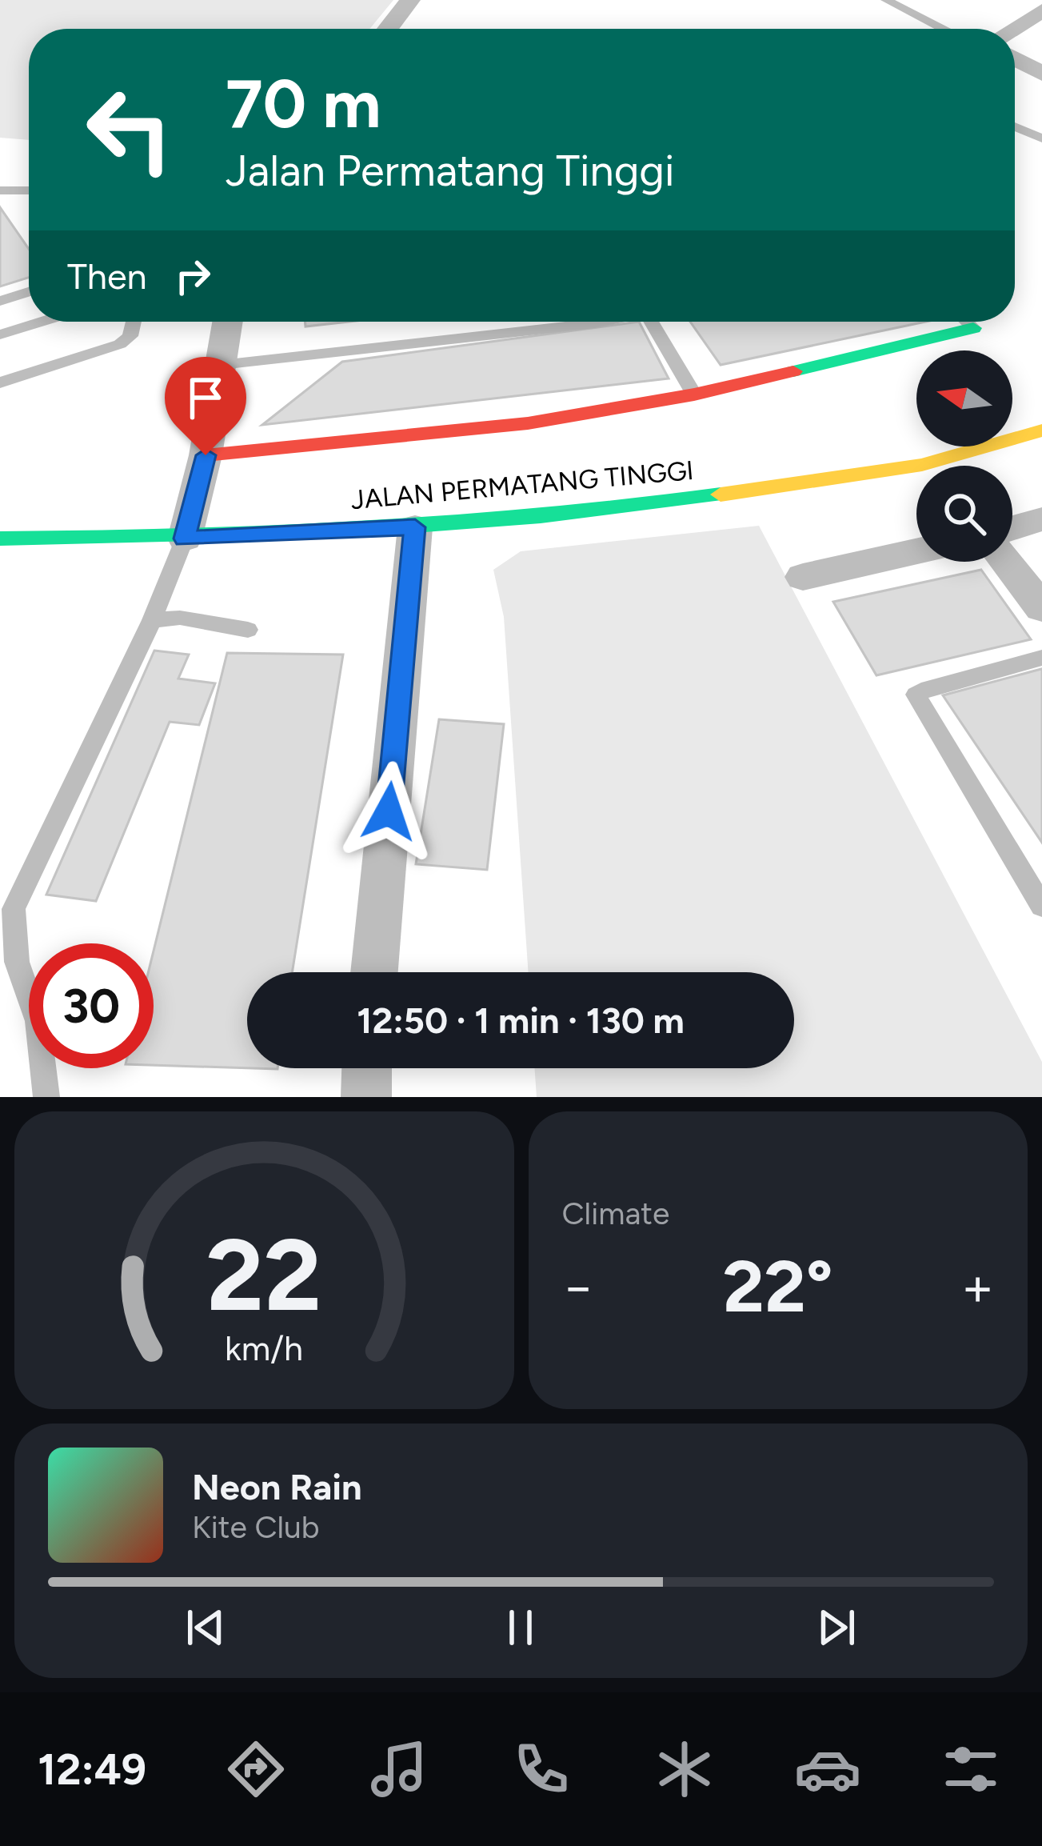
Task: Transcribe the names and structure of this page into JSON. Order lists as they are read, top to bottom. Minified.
{"streets":{"main road":["JALAN PERMATANG TINGGI"]},"north":"left","page":{"turn":["70 m","Jalan Permatang Tinggi"],"then":"Then","limit":"30","trip":"12:50 · 1 min · 130 m","tile":"Climate","heat":["−","22°","+"],"song":["Neon Rain","Kite Club"],"tabs":"12:49","gauge":["22","km/h"]}}
